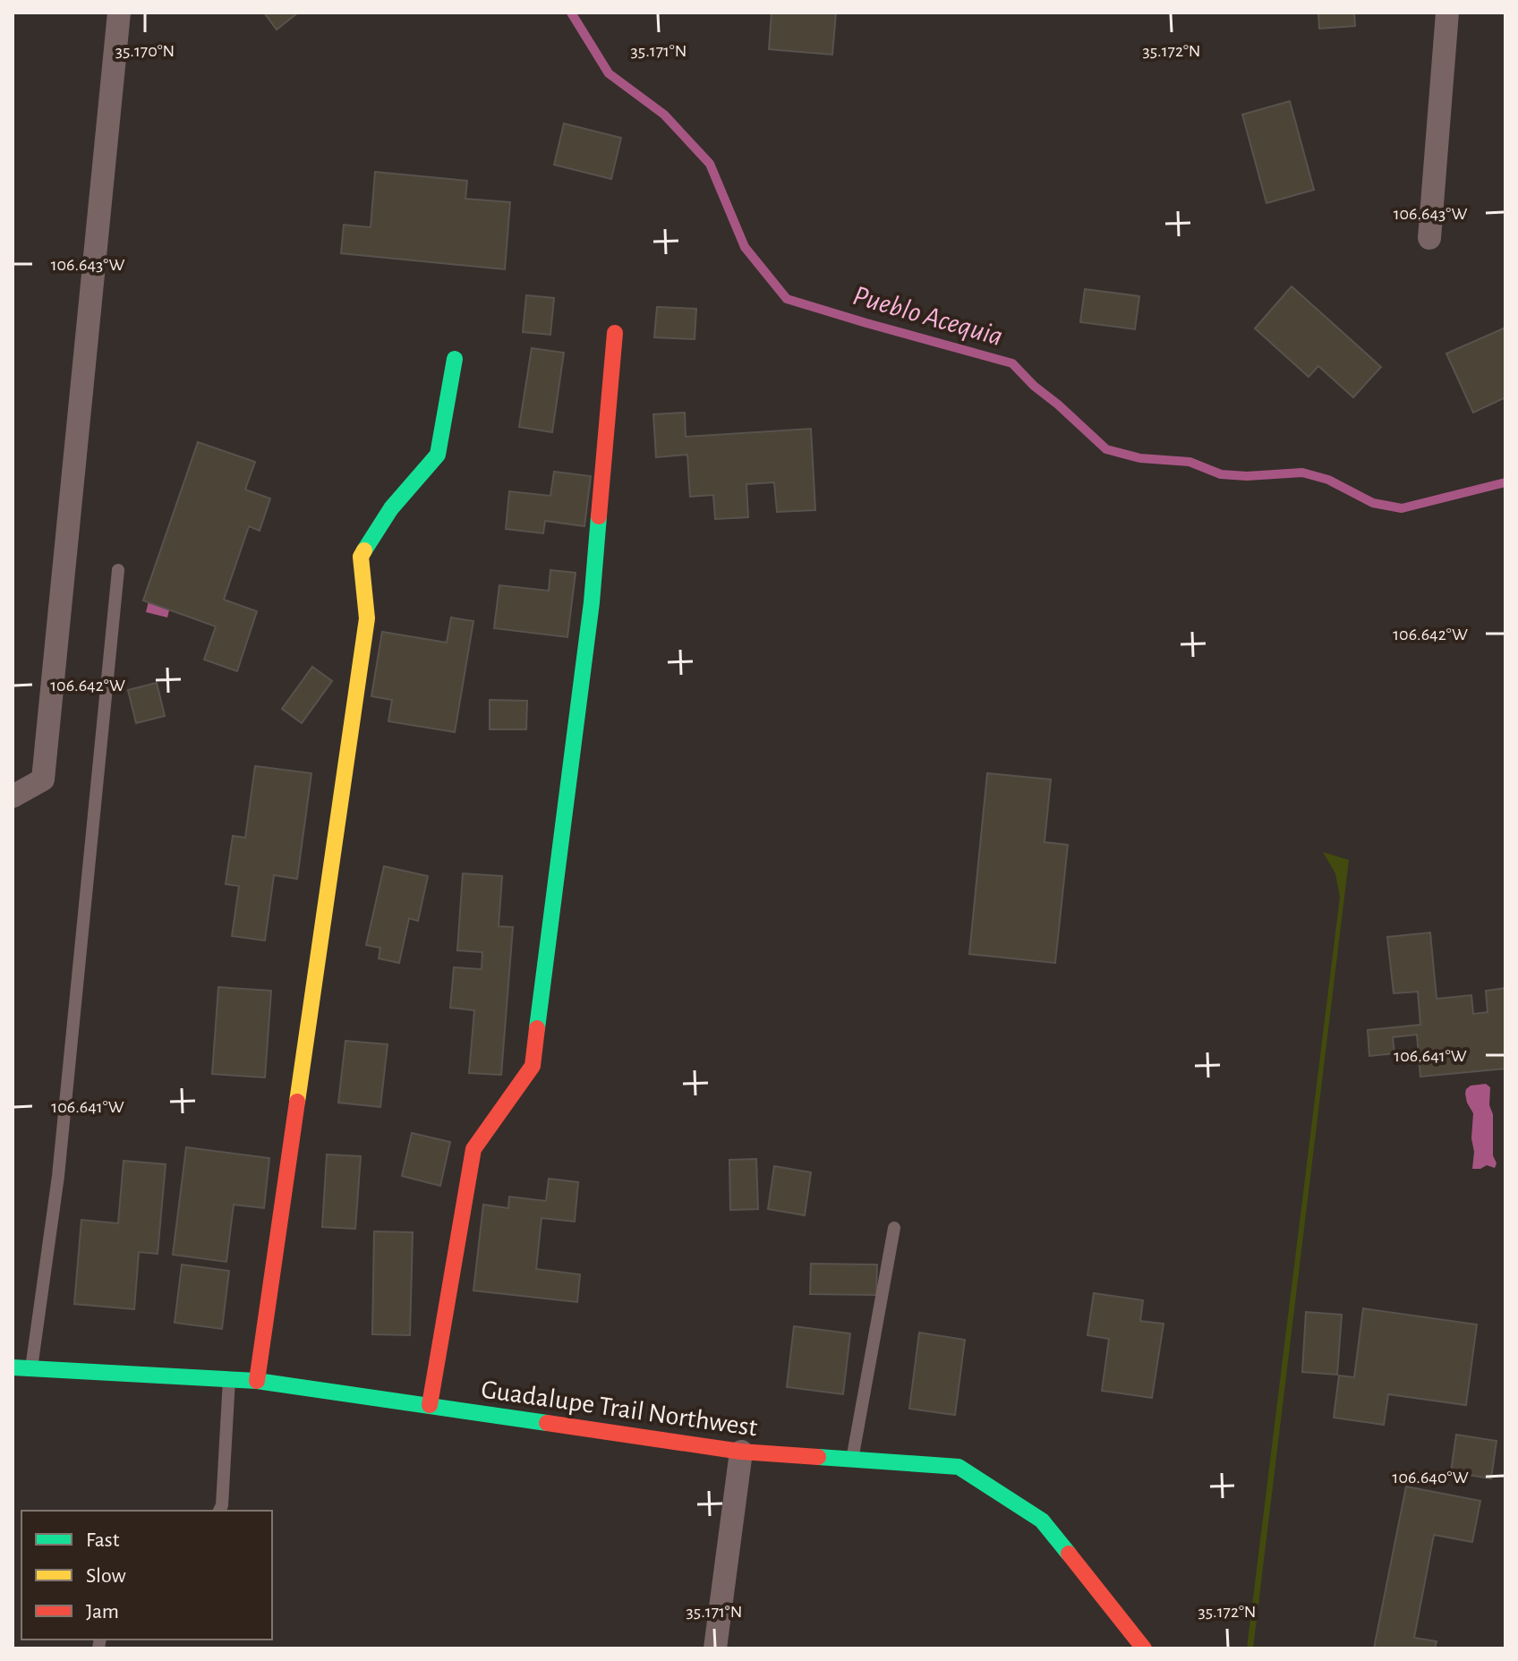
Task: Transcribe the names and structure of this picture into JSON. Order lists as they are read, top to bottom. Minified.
{"streets":{"street":["Guadalupe Trail Northwest"]},"water":["Pueblo Acequia"],"legend":["Fast","Slow","Jam"],"coordinates":["35.170°N","35.171°N","35.172°N","106.643°W","106.642°W","106.641°W","106.640°W"]}
